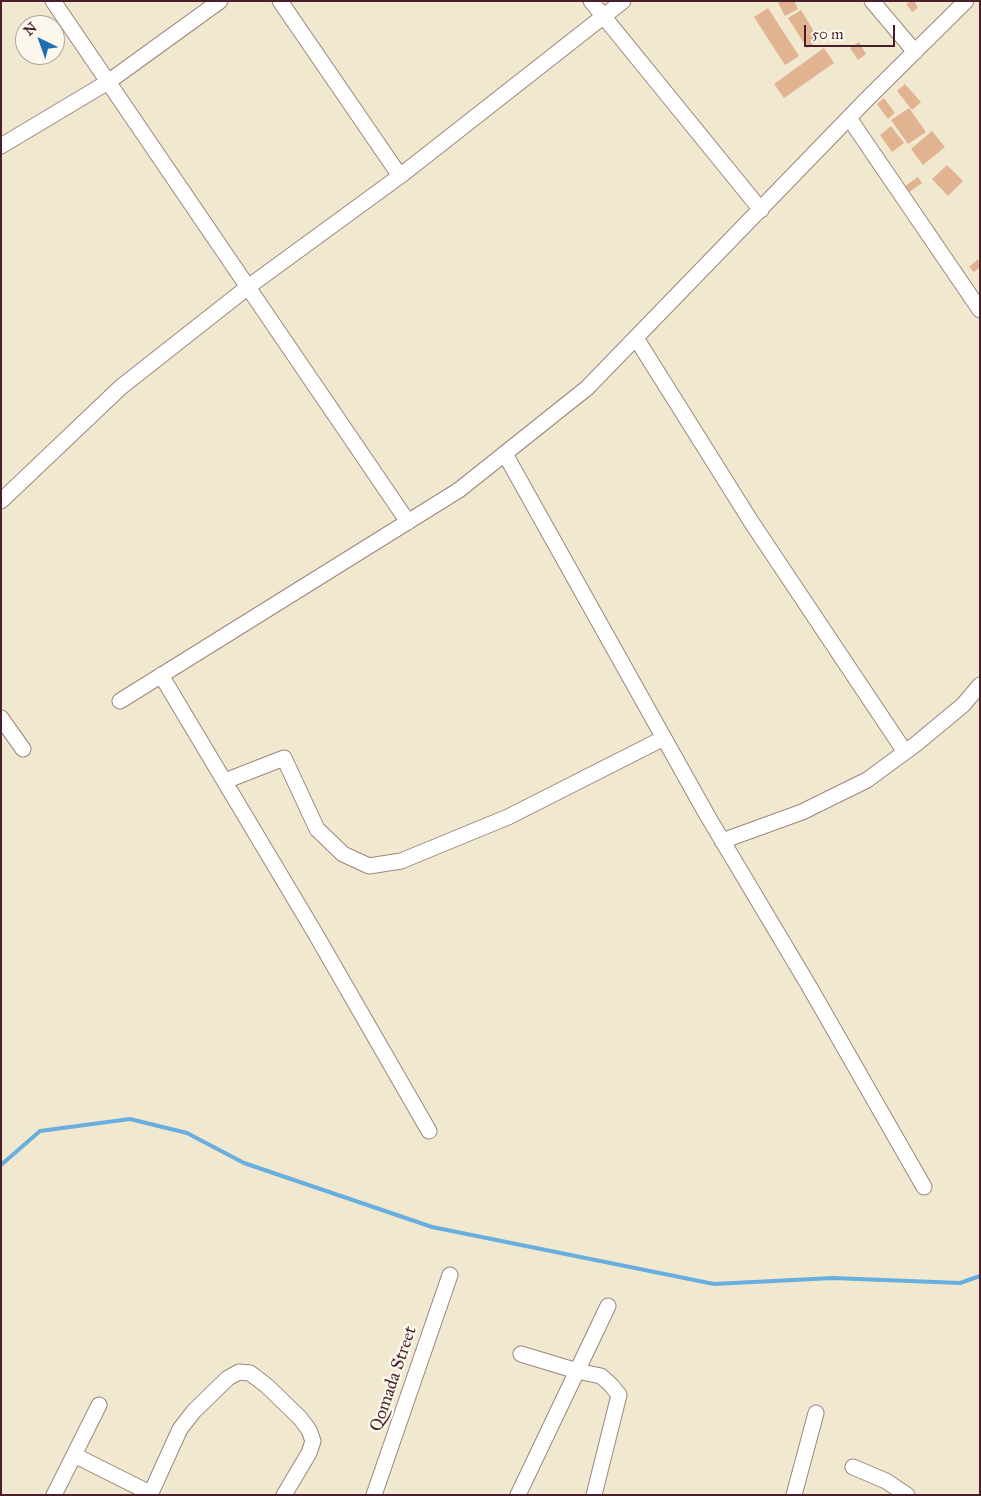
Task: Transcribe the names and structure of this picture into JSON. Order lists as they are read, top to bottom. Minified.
{"streets":{"street":["Qomada Street"]},"scale_bar":"50 m","north":"top left"}
